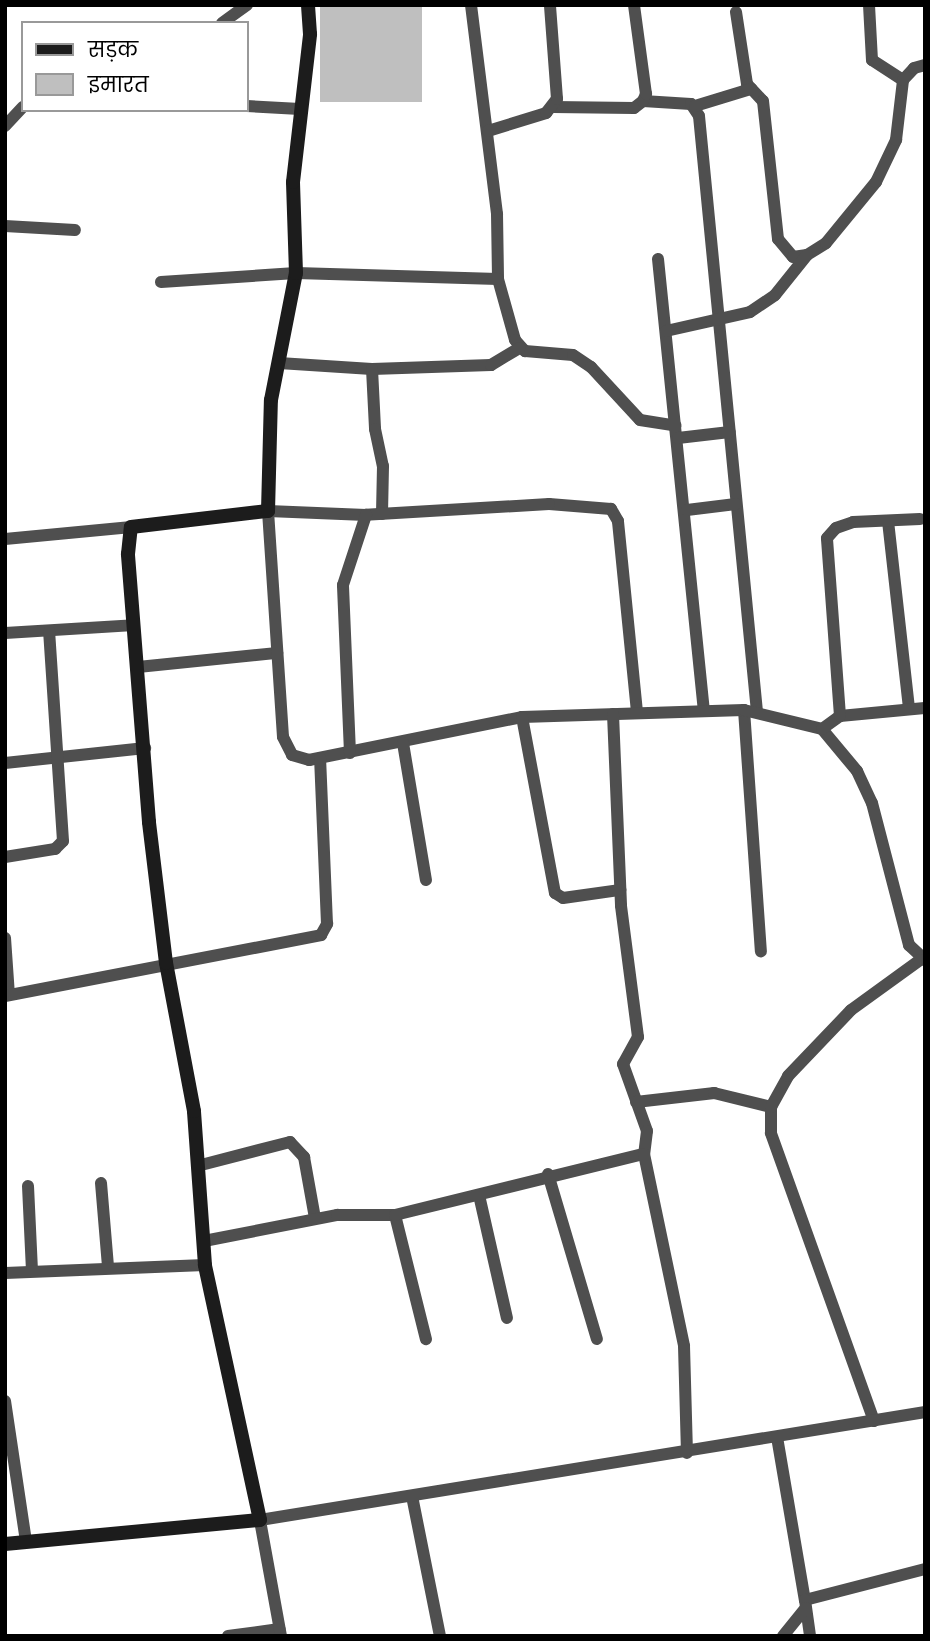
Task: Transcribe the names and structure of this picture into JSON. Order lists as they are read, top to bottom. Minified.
{"legend":["सड़क","इमारत"]}
